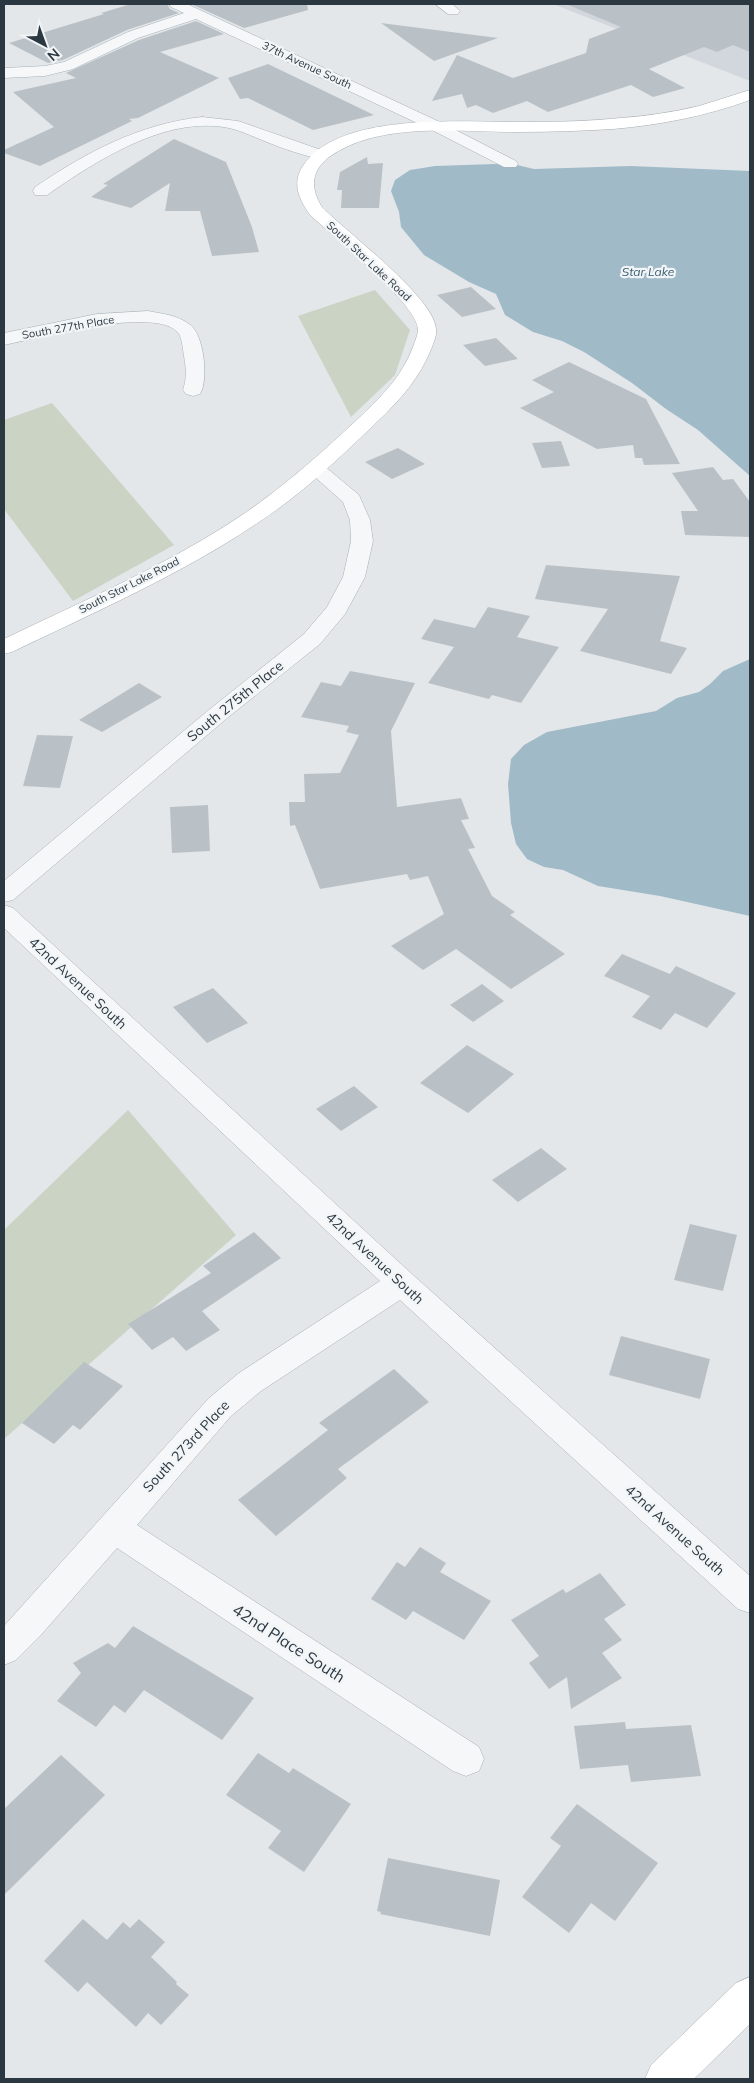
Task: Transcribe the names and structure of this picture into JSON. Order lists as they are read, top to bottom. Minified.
{"streets":{"street":["37th Avenue South","South Star Lake Road","South 277th Place","South 275th Place","42nd Avenue South","South 273rd Place","42nd Place South"]},"crossings":[["37th Avenue South","South Star Lake Road"],["South Star Lake Road","South 275th Place"],["42nd Avenue South","South 273rd Place"],["South 273rd Place","42nd Place South"]],"water":["Star Lake"],"north":"bottom right"}
